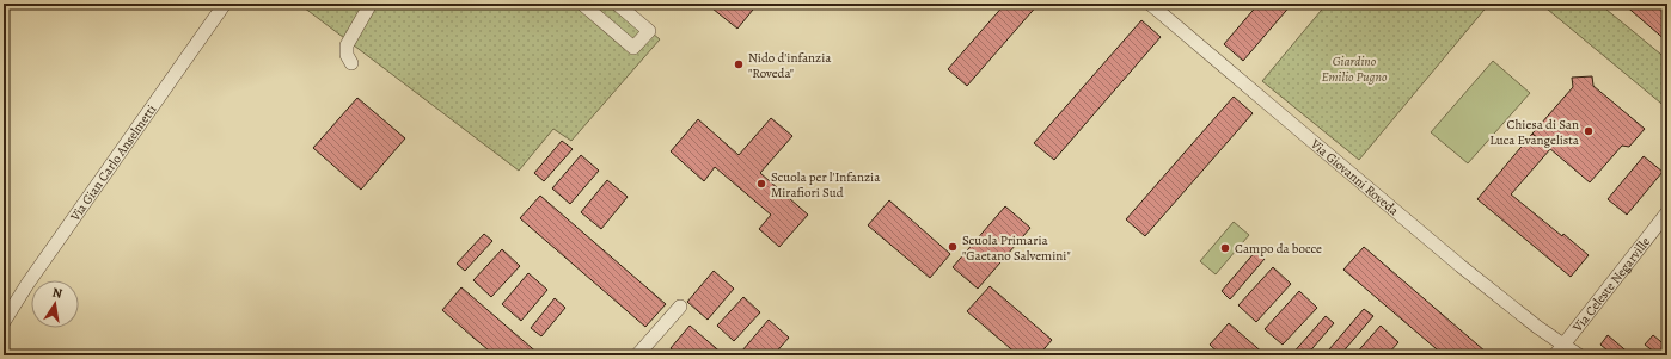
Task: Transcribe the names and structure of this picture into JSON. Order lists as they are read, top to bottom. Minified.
{"streets":{"street":["Via Gian Carlo Anselmetti","Via Giovanni Roveda","Via Celeste Negarville"]},"crossings":[["Via Giovanni Roveda","Via Celeste Negarville"]],"parks":["Giardino Emilio Pugno"],"places":["Nido d'infanzia \"Roveda\"","Chiesa di San Luca Evangelista","Scuola per l'Infanzia Mirafiori Sud","Scuola Primaria \"Gaetano Salvemini\"","Campo da bocce"],"north":"top"}
